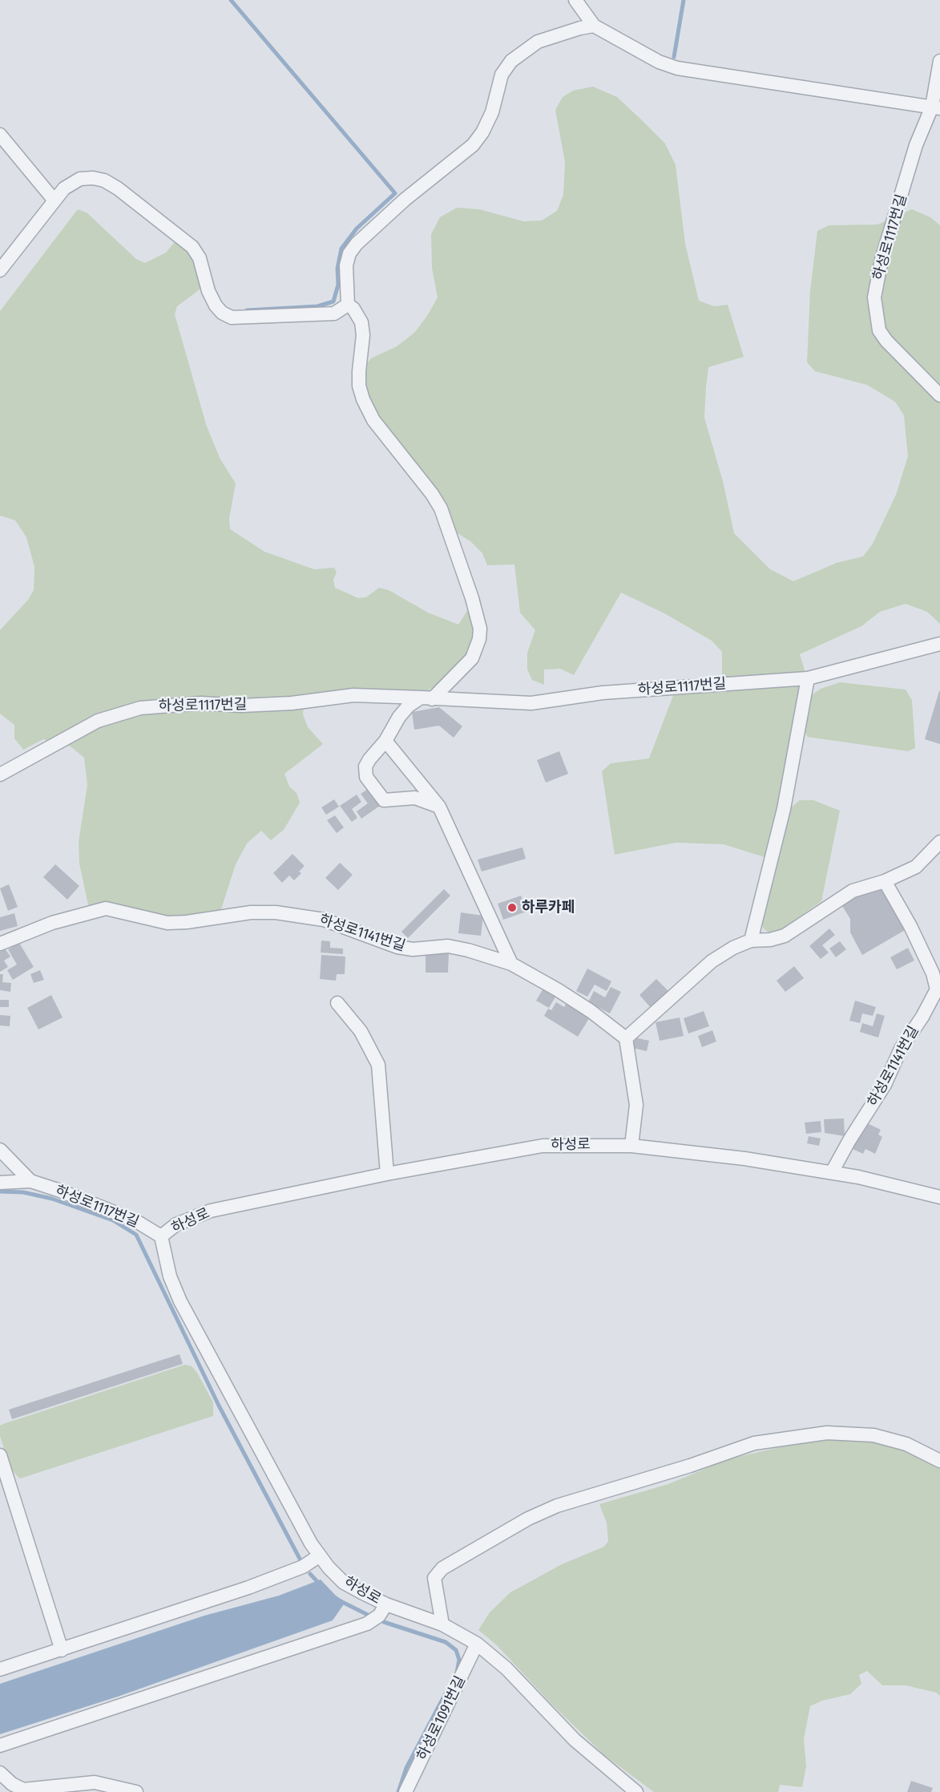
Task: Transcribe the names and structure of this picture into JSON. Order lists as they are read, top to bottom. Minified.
{"streets":{"street":["하성로1117번길","하성로1141번길","하성로","하성로1091번길"]},"crossings":[["하성로1117번길","하성로"],["하성로1141번길","하성로"],["하성로","하성로1091번길"]],"places":["하루카페"]}
